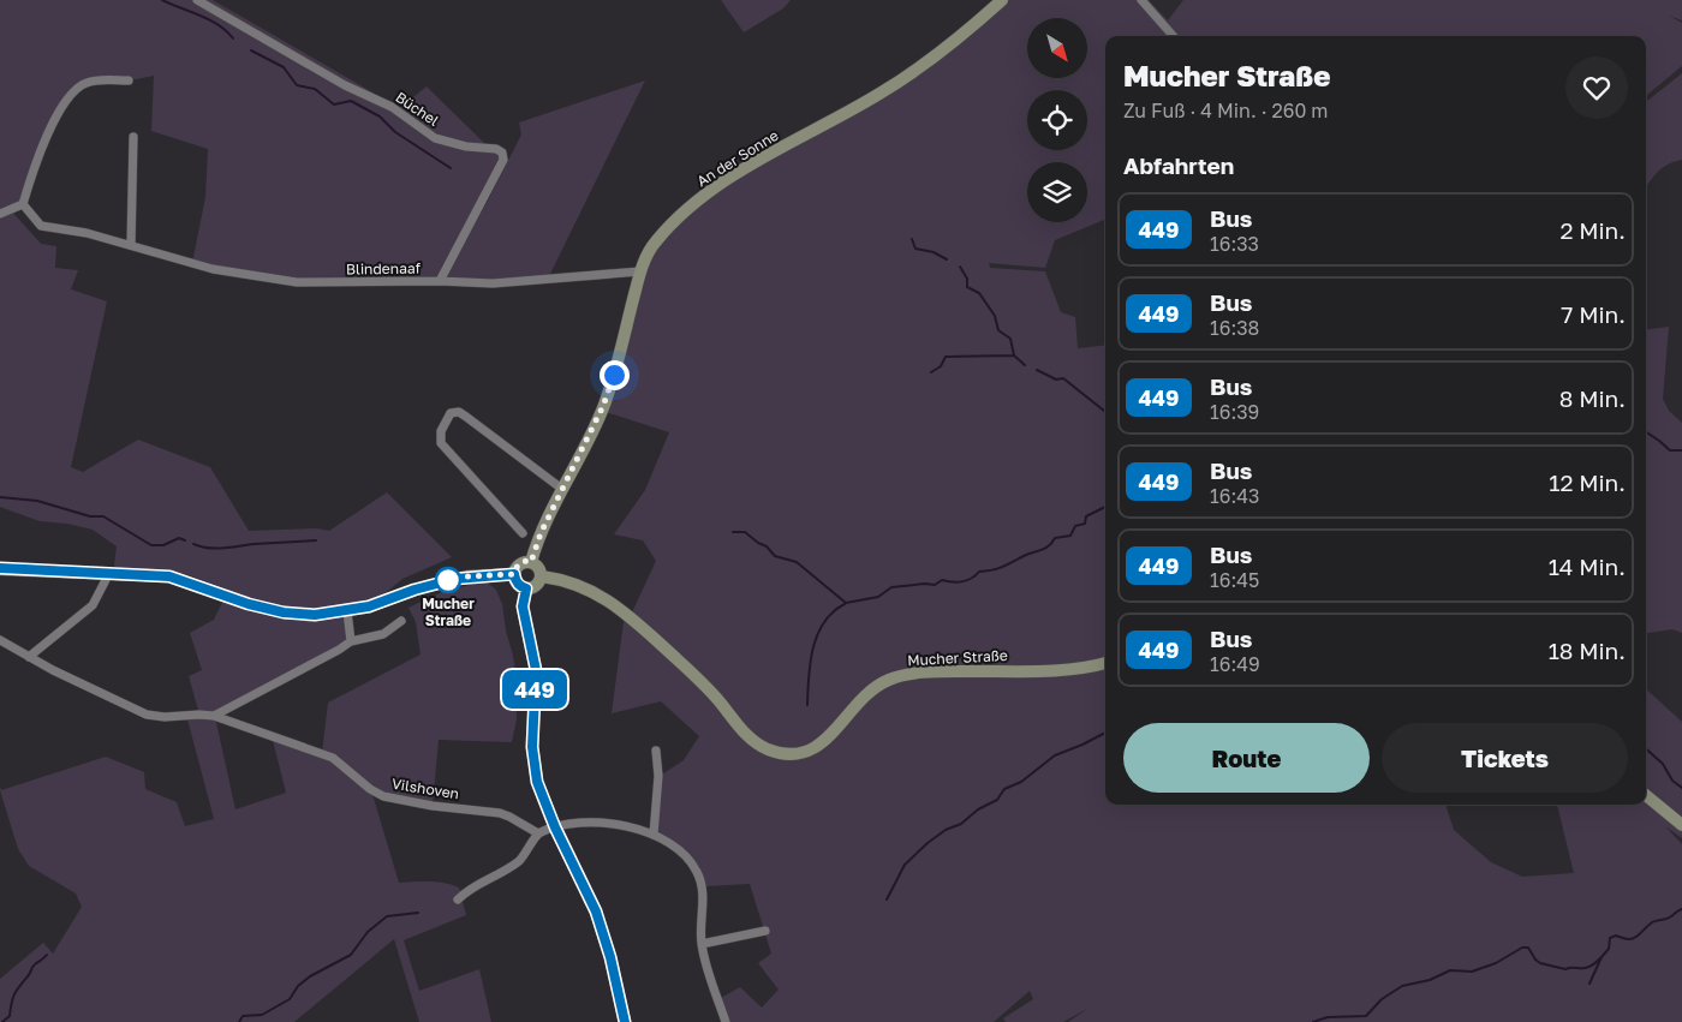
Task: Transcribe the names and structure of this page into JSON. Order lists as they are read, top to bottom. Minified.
{"streets":{"main road":["An der Sonne","Mucher Straße"],"street":["Büchel","Blindenaaf","Vilshoven"]},"crossings":[["Büchel","Blindenaaf"],["An der Sonne","Blindenaaf"],["An der Sonne","Mucher Straße"]],"places":["Mucher Straße"],"lines":["bus line 449"],"north":"bottom right","page":{"on_map":"449","heading":[["Mucher Straße","Zu Fuß · 4 Min. · 260 m"],"Abfahrten"],"list":[{"mark":"449","name":"Bus","note":"16:33","value":"2 Min."},{"mark":"449","name":"Bus","note":"16:38","value":"7 Min."},{"mark":"449","name":"Bus","note":"16:39","value":"8 Min."},{"mark":"449","name":"Bus","note":"16:43","value":"12 Min."},{"mark":"449","name":"Bus","note":"16:45","value":"14 Min."},{"mark":"449","name":"Bus","note":"16:49","value":"18 Min."}],"buttons":["Route","Tickets"]}}
